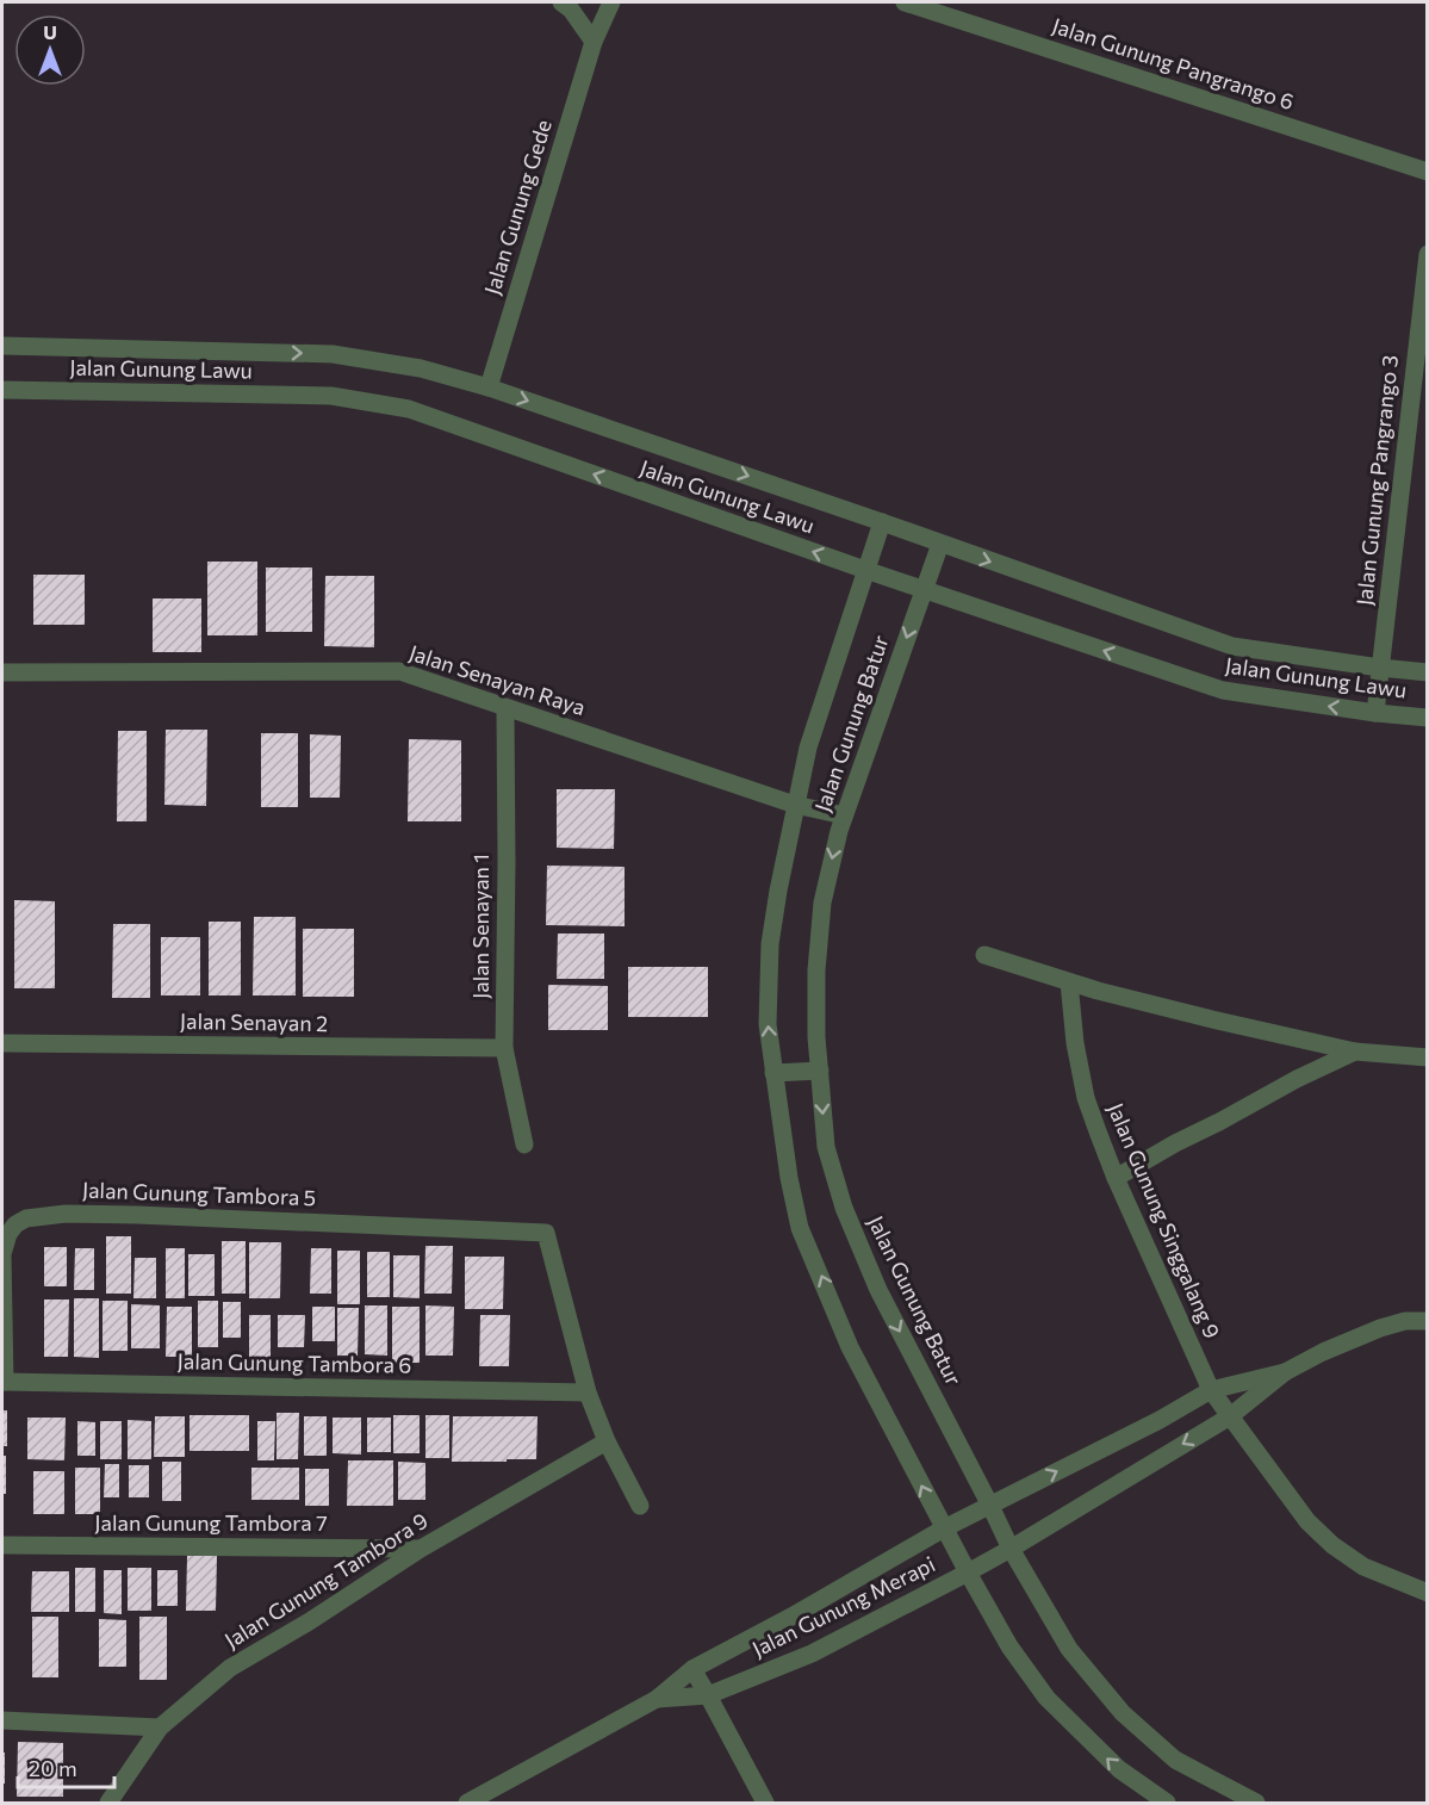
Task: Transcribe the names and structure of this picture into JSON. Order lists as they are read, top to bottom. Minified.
{"streets":{"street":["Jalan Gunung Pangrango 6","Jalan Gunung Gede","Jalan Gunung Lawu","Jalan Gunung Pangrango 3","Jalan Senayan Raya","Jalan Gunung Batur","Jalan Senayan 1","Jalan Senayan 2","Jalan Gunung Tambora 5","Jalan Gunung Singgalang 9","Jalan Gunung Tambora 6","Jalan Gunung Tambora 7","Jalan Gunung Tambora 9","Jalan Gunung Merapi"]},"crossings":[["Jalan Gunung Gede","Jalan Gunung Lawu"],["Jalan Gunung Lawu","Jalan Gunung Pangrango 3"],["Jalan Gunung Lawu","Jalan Gunung Batur"],["Jalan Senayan Raya","Jalan Gunung Batur"],["Jalan Senayan Raya","Jalan Senayan 1"],["Jalan Gunung Batur","Jalan Gunung Merapi"],["Jalan Senayan 1","Jalan Senayan 2"],["Jalan Gunung Tambora 5","Jalan Gunung Tambora 6"],["Jalan Gunung Singgalang 9","Jalan Gunung Merapi"],["Jalan Gunung Tambora 7","Jalan Gunung Tambora 9"]],"scale_bar":"20 m","north":"top"}
